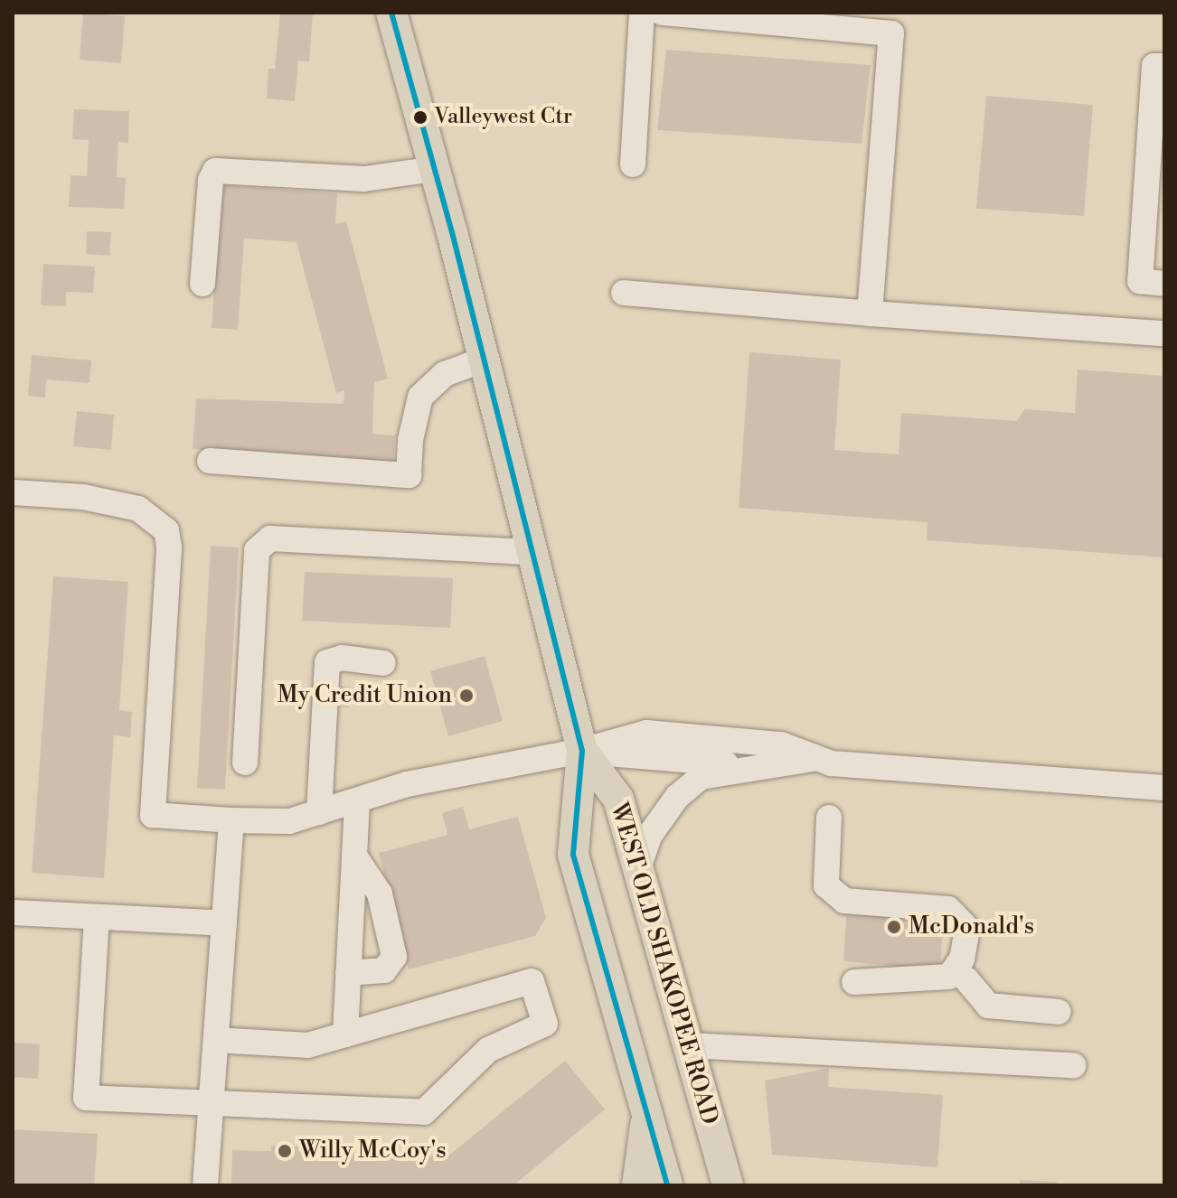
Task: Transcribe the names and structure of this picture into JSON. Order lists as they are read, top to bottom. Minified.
{"streets":{"main road":["WEST OLD SHAKOPEE ROAD"]},"places":["Valleywest Ctr","My Credit Union","McDonald's","Willy McCoy's"]}
